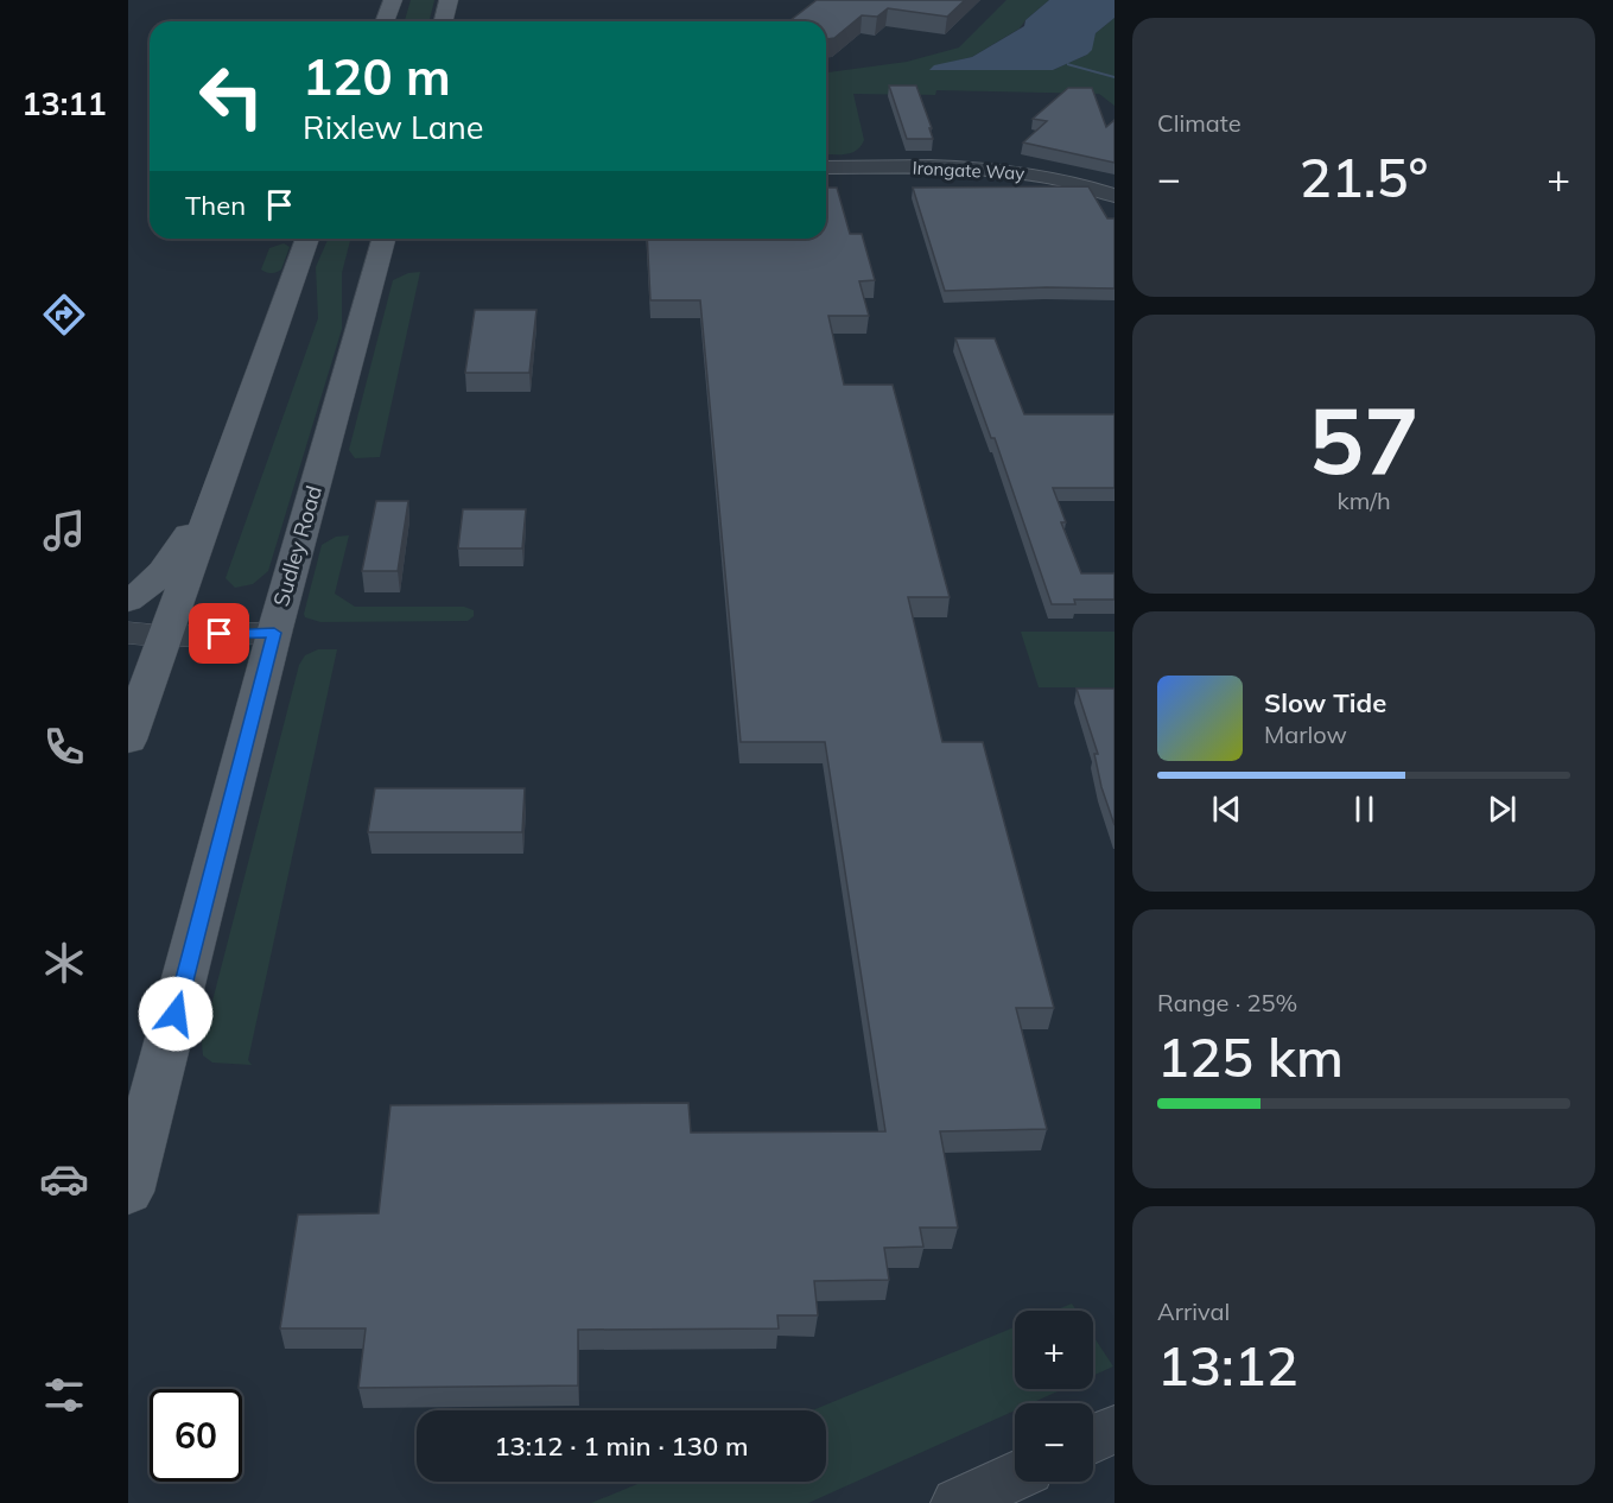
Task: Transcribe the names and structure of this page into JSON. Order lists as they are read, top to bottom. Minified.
{"streets":{"main road":["Sudley Road"],"street":["Irongate Way"]},"page":{"tabs":"13:11","tile":["Climate",["57","km/h"],["Range · 25%","125 km"],["Arrival","13:12"]],"turn":["120 m","Rixlew Lane"],"heat":["−","21.5°","+"],"then":"Then","song":["Slow Tide","Marlow"],"map_buttons":["+","−"],"limit":"60","trip":"13:12 · 1 min · 130 m"}}
